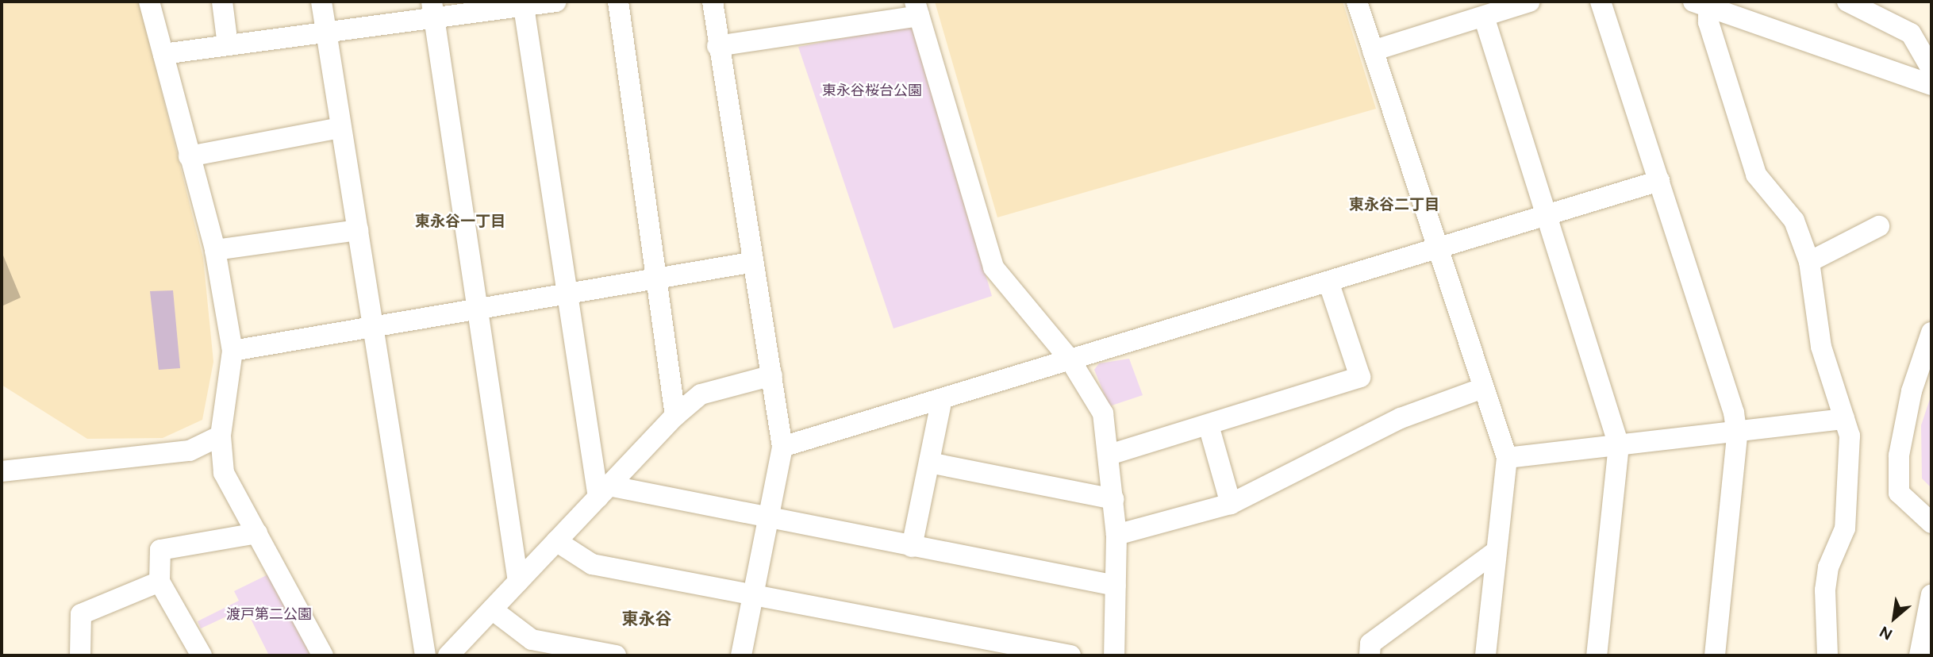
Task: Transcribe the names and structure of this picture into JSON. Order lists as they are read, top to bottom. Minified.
{"districts":["東永谷二丁目","東永谷一丁目","東永谷"],"parks":["東永谷桜台公園","渡戸第二公園"],"north":"bottom left"}
